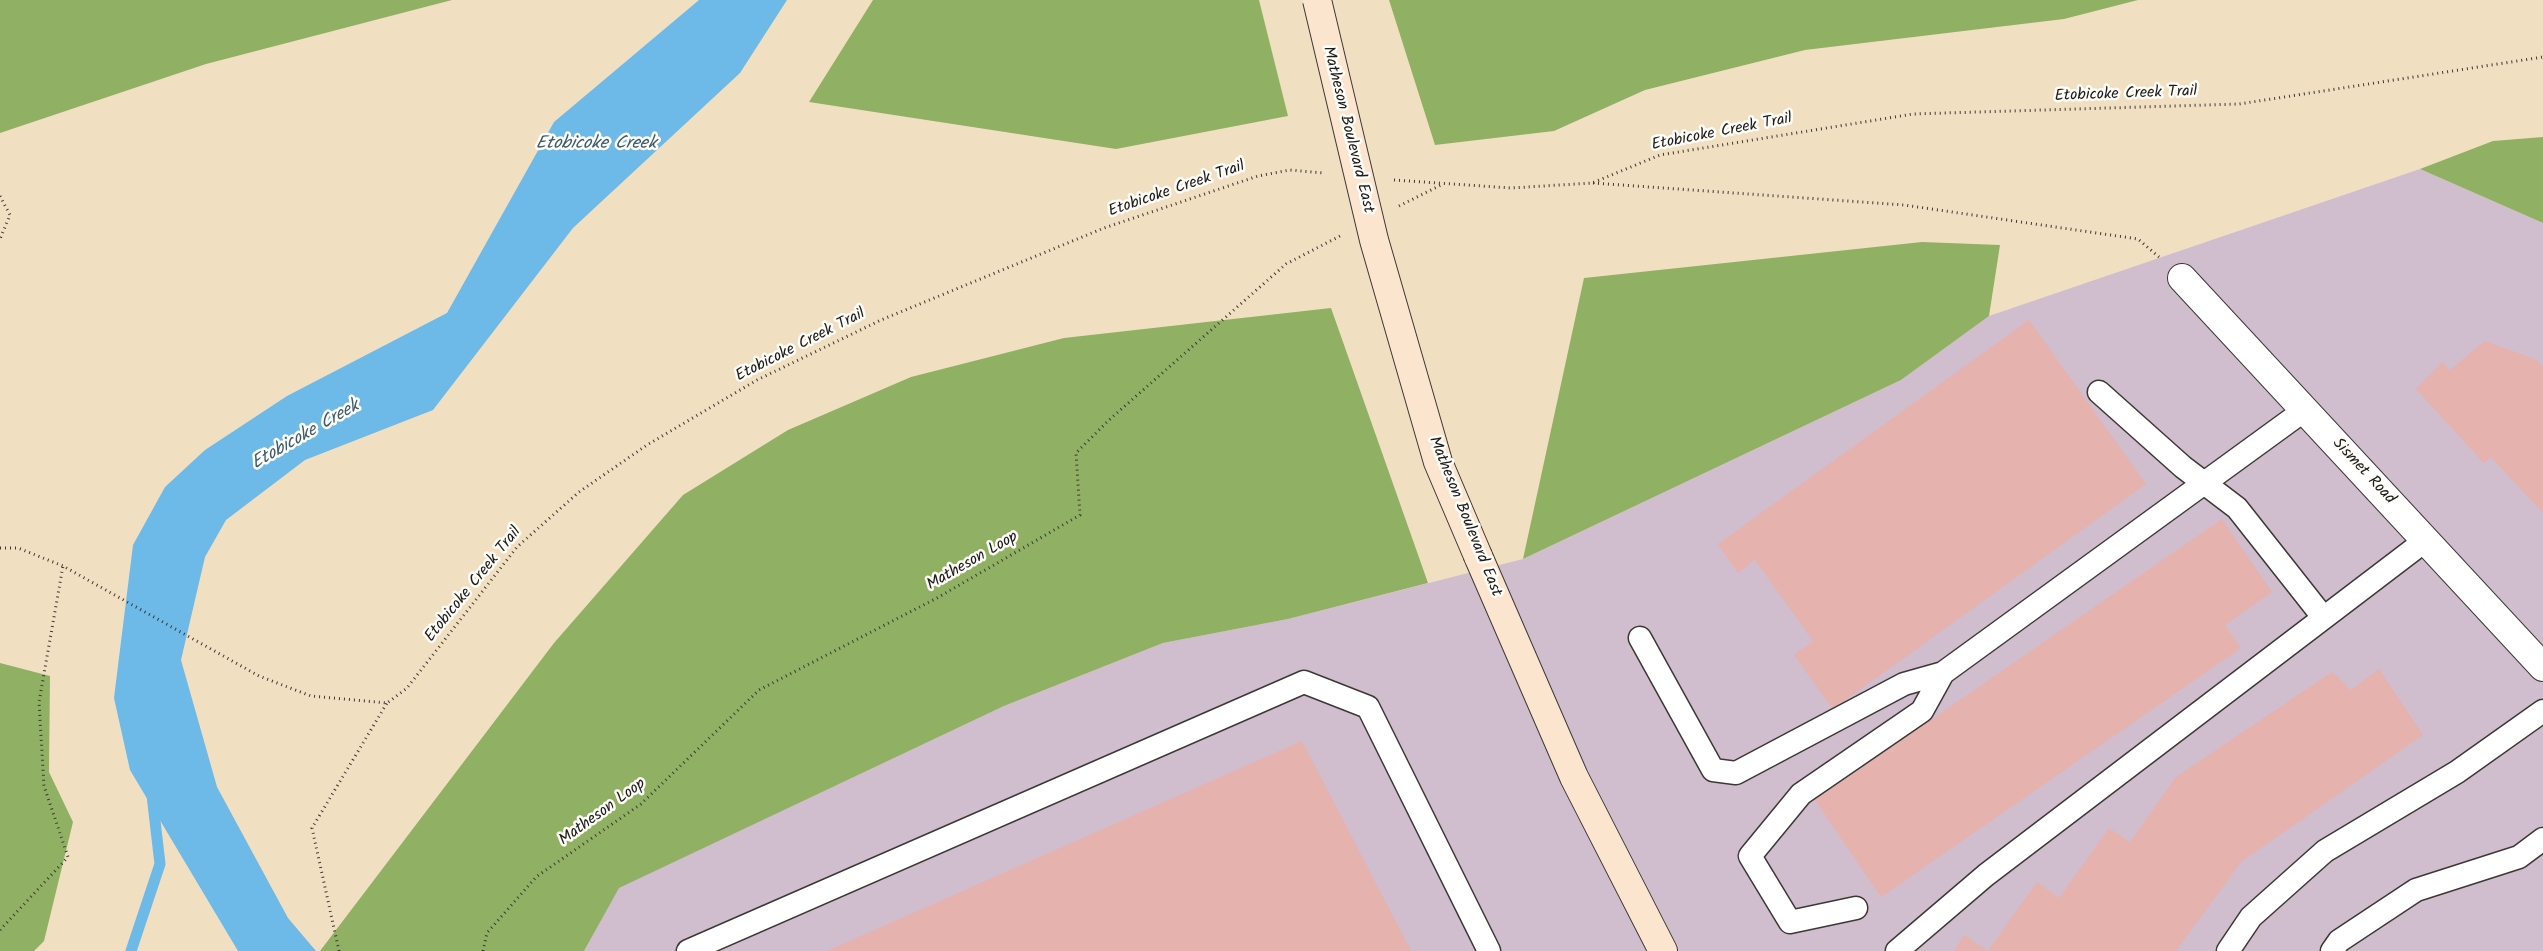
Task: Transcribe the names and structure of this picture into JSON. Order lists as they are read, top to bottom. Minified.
{"streets":{"street":["Matheson Boulevard East","Sismet Road"],"path":["Etobicoke Creek Trail","Matheson Loop"]},"water":["Etobicoke Creek"]}
